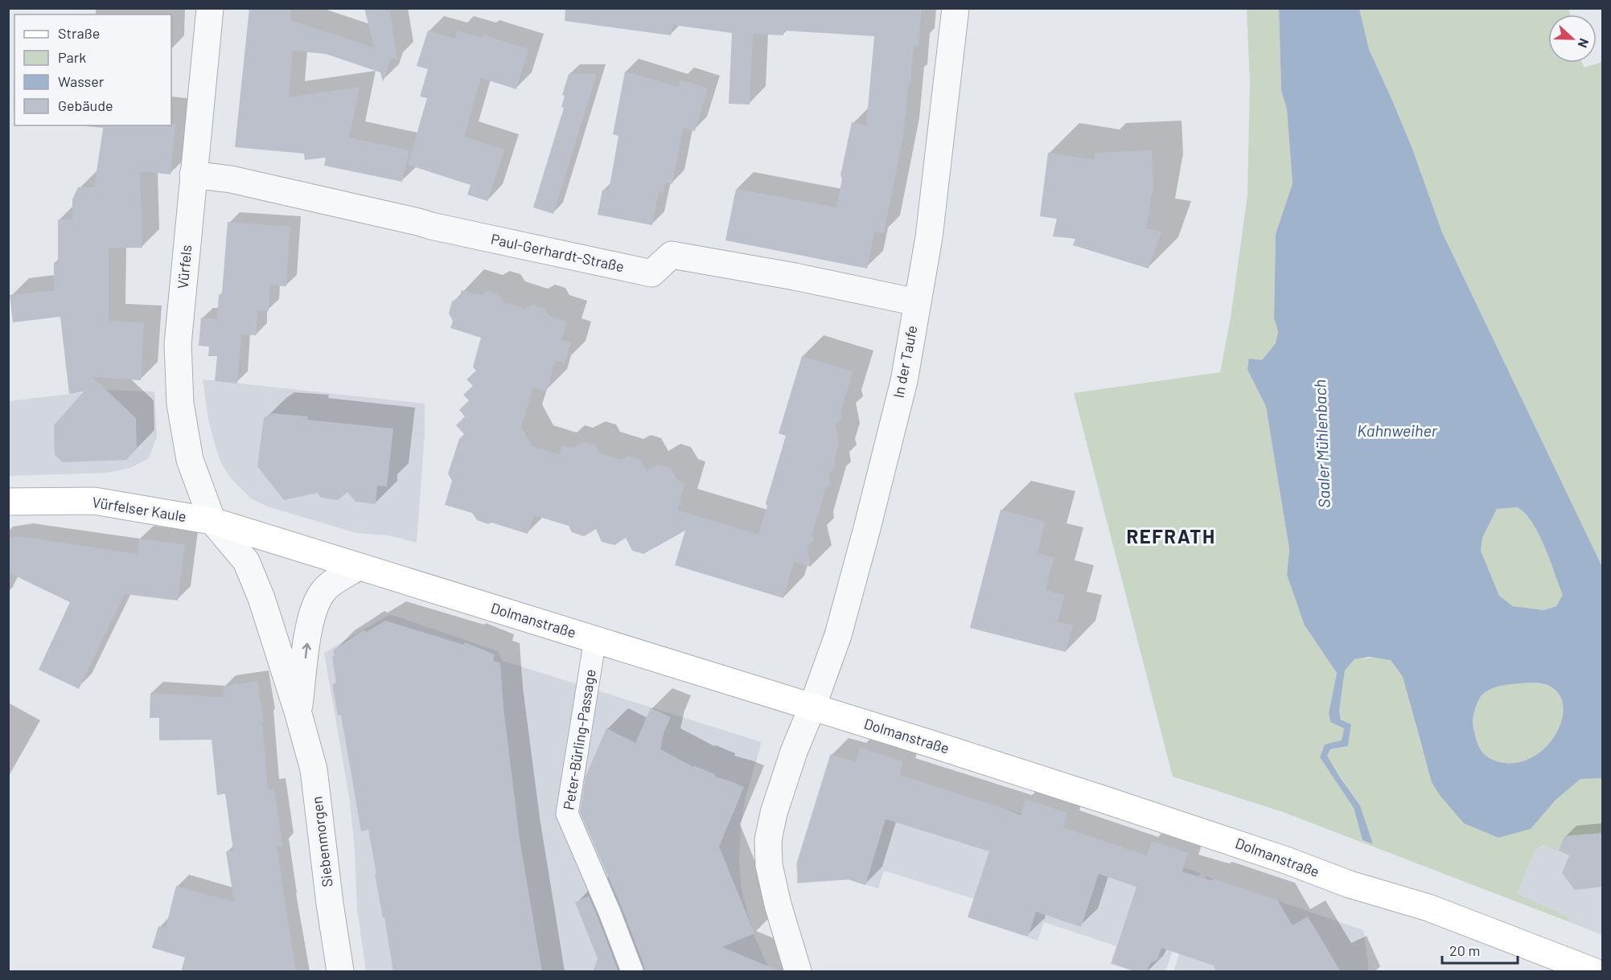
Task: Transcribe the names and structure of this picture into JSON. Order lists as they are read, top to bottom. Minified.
{"streets":{"main road":["Vürfelser Kaule","Dolmanstraße"],"street":["Paul-Gerhardt-Straße","Vürfels","In der Taufe","Peter-Bürling-Passage","Siebenmorgen"]},"crossings":[["Paul-Gerhardt-Straße","Vürfels"],["Paul-Gerhardt-Straße","In der Taufe"],["Vürfels","Vürfelser Kaule"],["Vürfels","Dolmanstraße"],["Vürfels","Siebenmorgen"],["In der Taufe","Dolmanstraße"],["Vürfelser Kaule","Dolmanstraße"],["Vürfelser Kaule","Siebenmorgen"],["Dolmanstraße","Peter-Bürling-Passage"],["Dolmanstraße","Siebenmorgen"]],"districts":["REFRATH"],"water":["Kahnweiher","Saaler Mühlenbach"],"legend":["Straße","Park","Wasser","Gebäude"],"scale_bar":"20 m","north":"right"}
